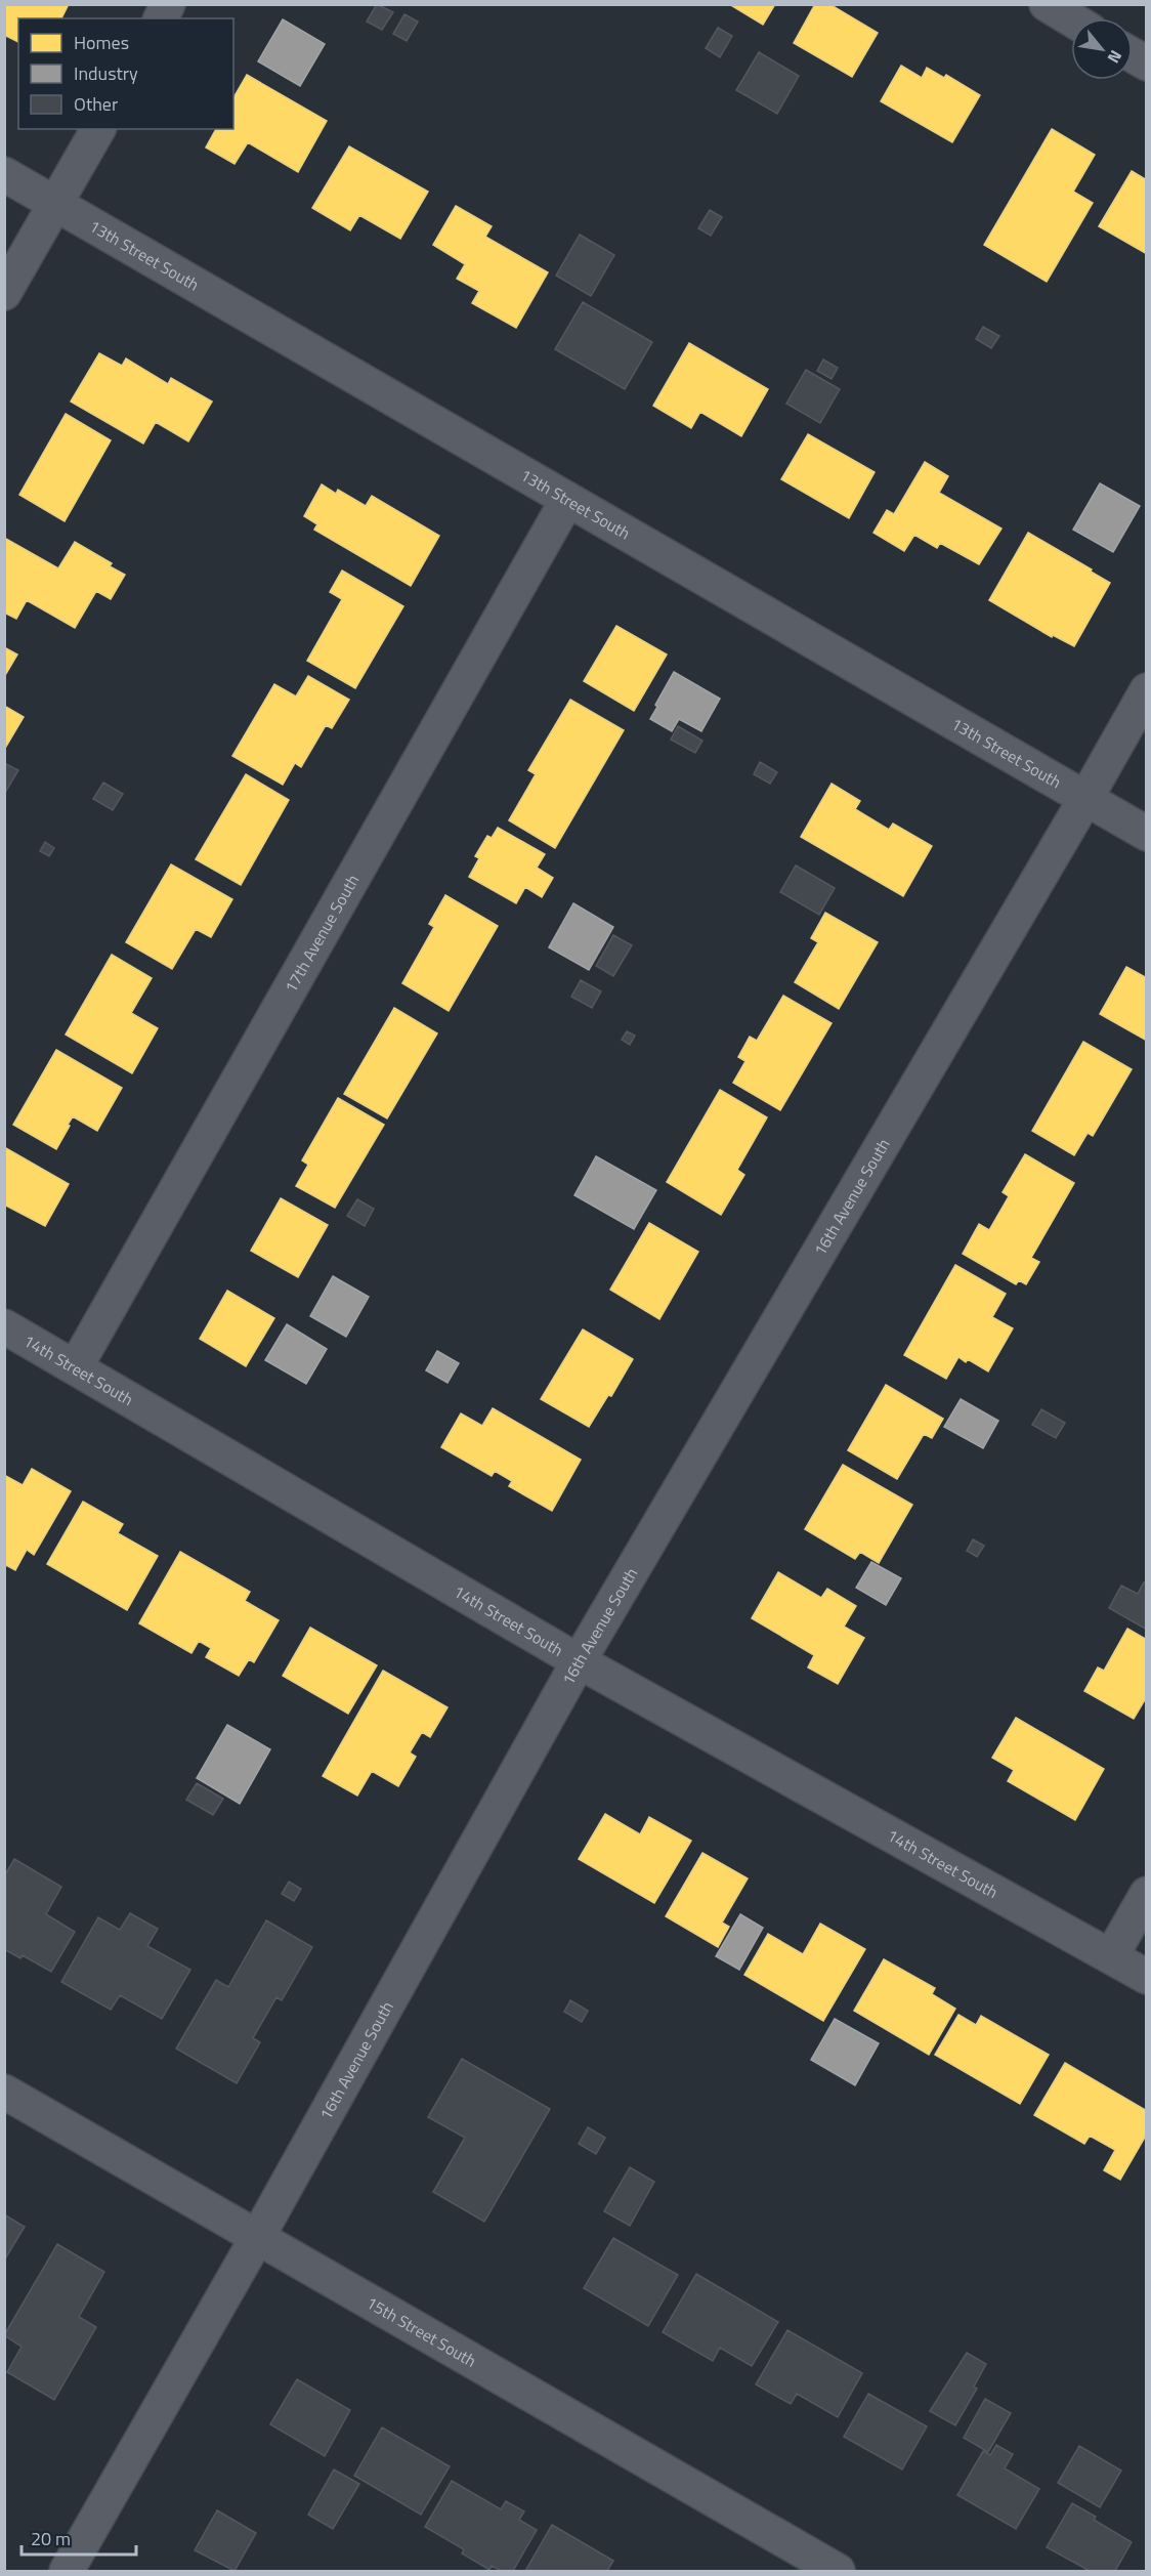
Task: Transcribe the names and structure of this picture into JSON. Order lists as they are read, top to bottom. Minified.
{"streets":{"street":["13th Street South","17th Avenue South","16th Avenue South","14th Street South","15th Street South"]},"crossings":[["13th Street South","17th Avenue South"],["13th Street South","16th Avenue South"],["17th Avenue South","14th Street South"],["16th Avenue South","14th Street South"],["16th Avenue South","15th Street South"]],"legend":["Homes","Industry","Other"],"scale_bar":"20 m","north":"bottom right"}
